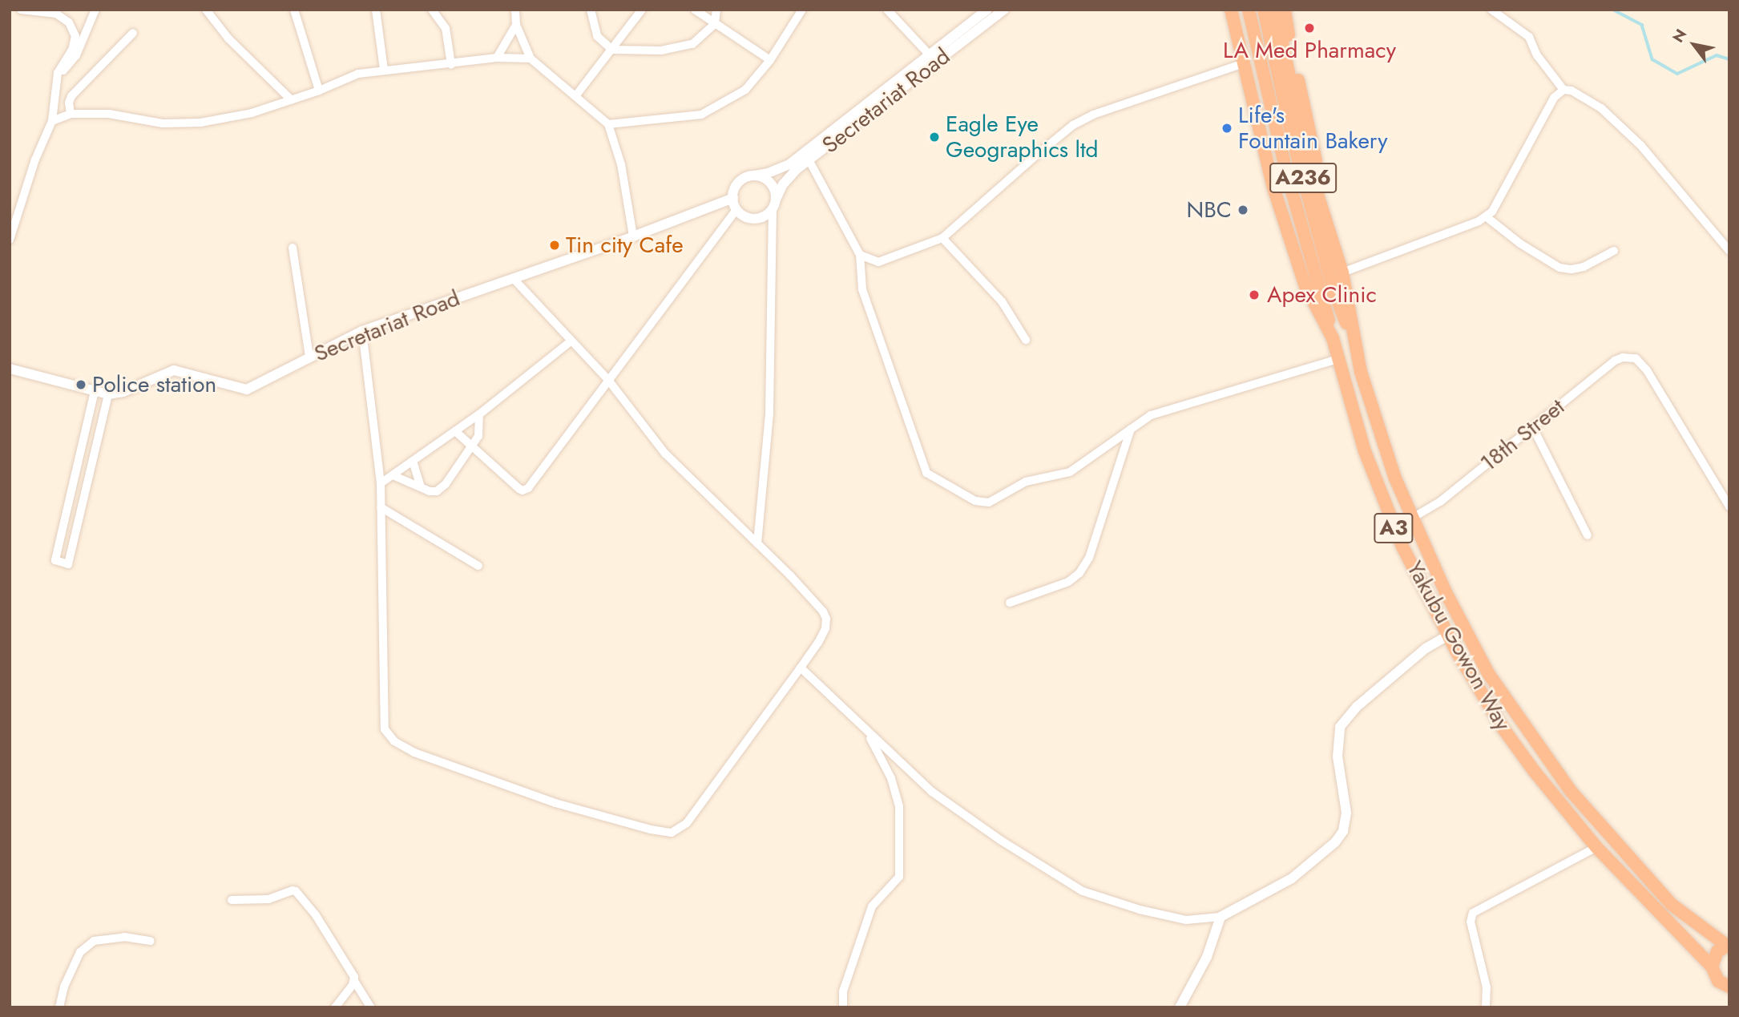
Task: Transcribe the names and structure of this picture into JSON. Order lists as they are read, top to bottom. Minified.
{"streets":{"highway":["A236","A3","Yakubu Gowon Way"],"street":["Secretariat Road","18th Street"]},"crossings":[["A236","Yakubu Gowon Way"],["18th Street","Yakubu Gowon Way"]],"places":["LA Med Pharmacy","Life's Fountain Bakery","Eagle Eye Geographics ltd","NBC","Tin city Cafe","Apex Clinic","Police station"],"north":"top left"}
